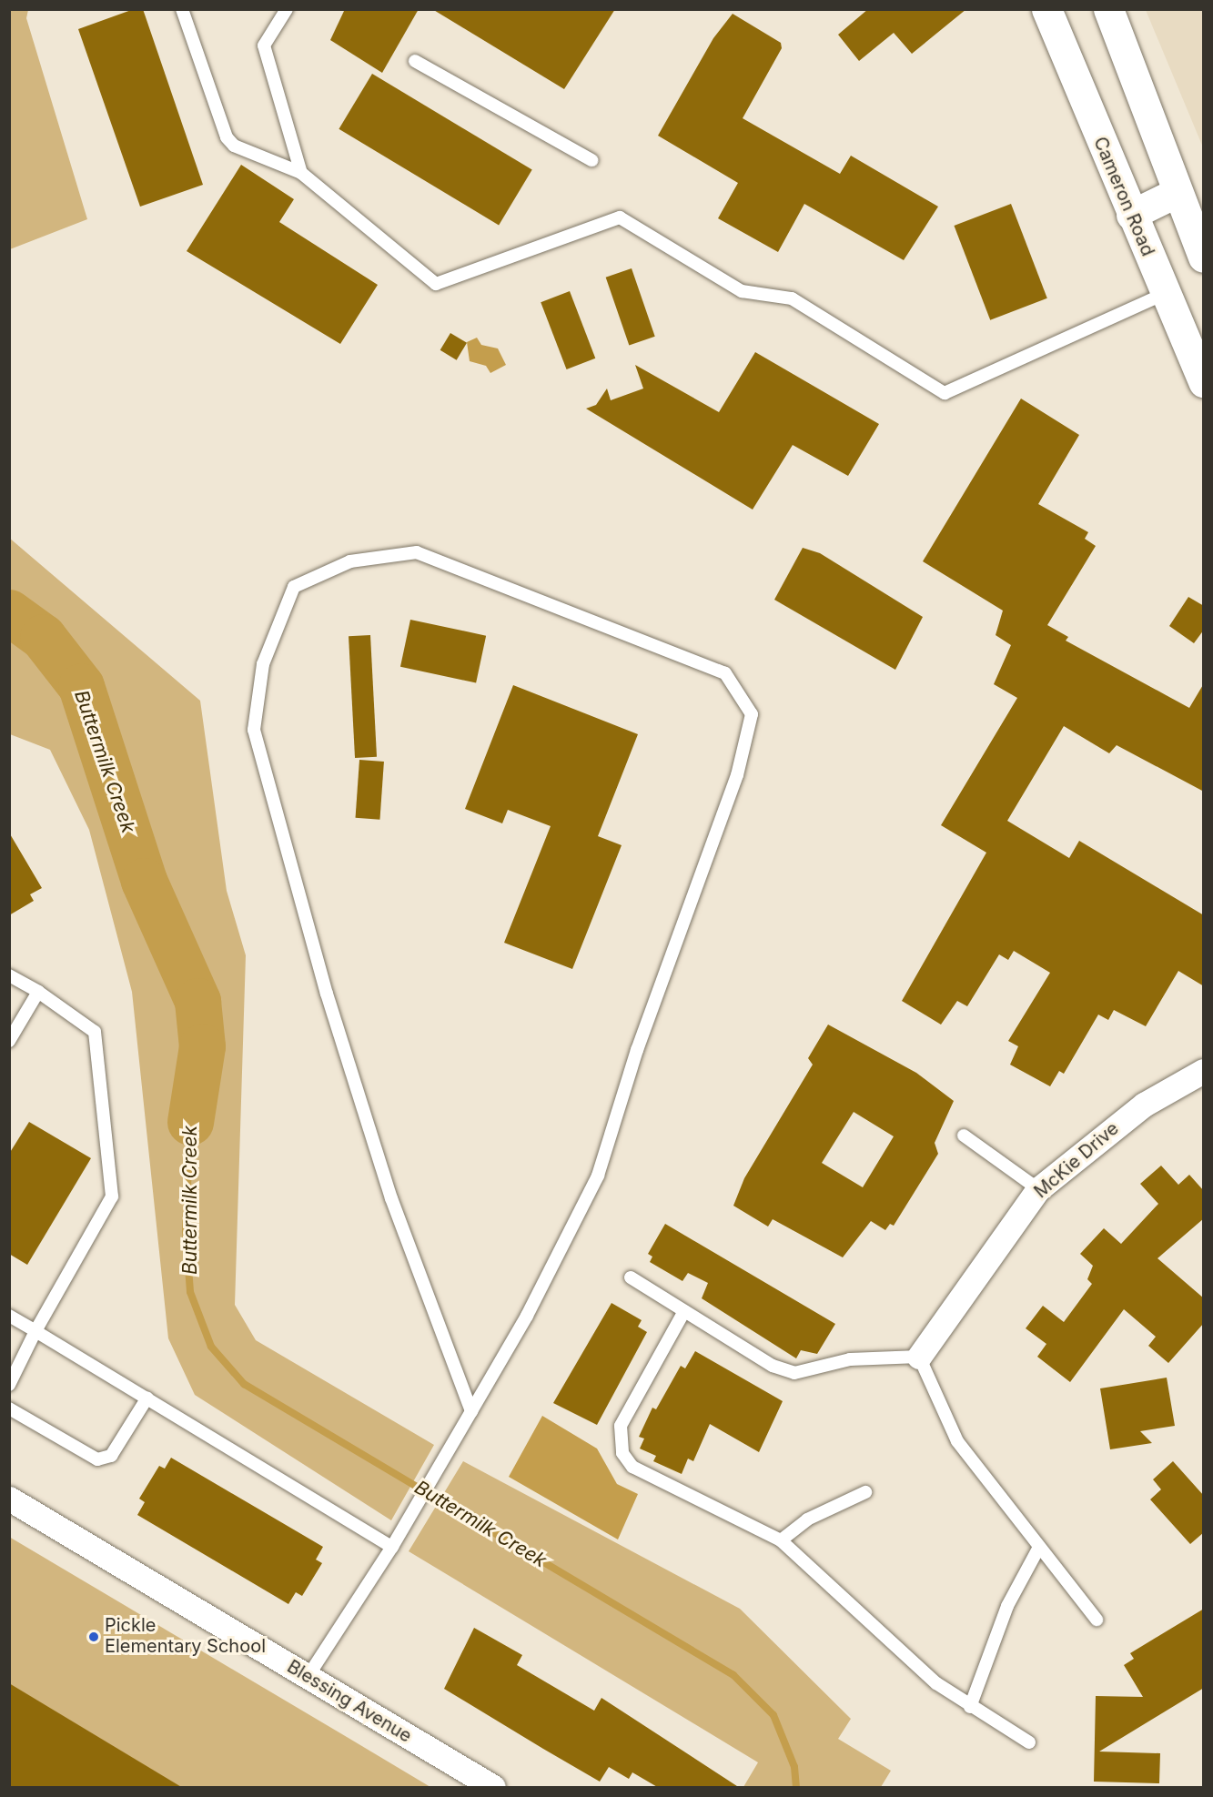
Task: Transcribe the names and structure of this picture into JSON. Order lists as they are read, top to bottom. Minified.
{"streets":{"main road":["Cameron Road"],"street":["McKie Drive","Blessing Avenue"]},"water":["Buttermilk Creek"],"places":["Pickle Elementary School"]}
